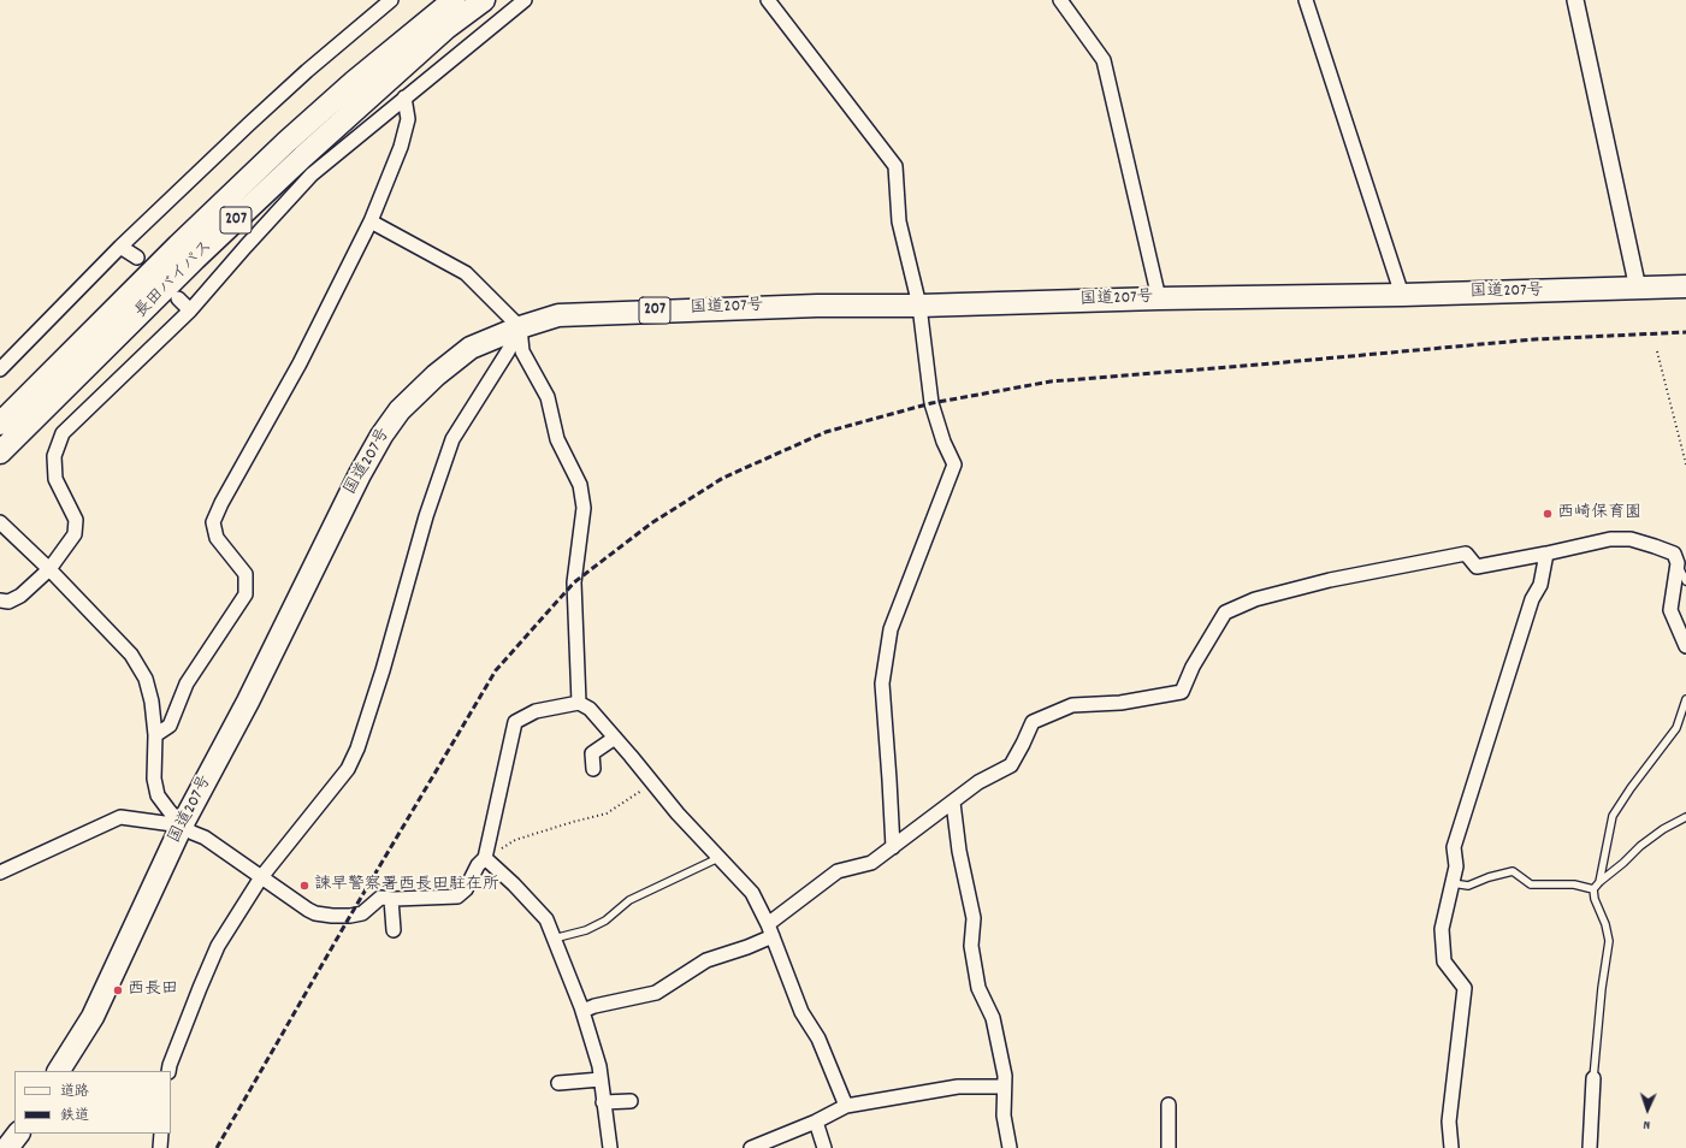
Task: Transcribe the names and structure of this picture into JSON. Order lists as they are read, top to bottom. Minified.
{"streets":{"highway":["207","長田バイパス","国道207号"]},"places":["西崎保育園","諫早警察署西長田駐在所","西長田"],"legend":["道路","鉄道"],"north":"bottom"}
